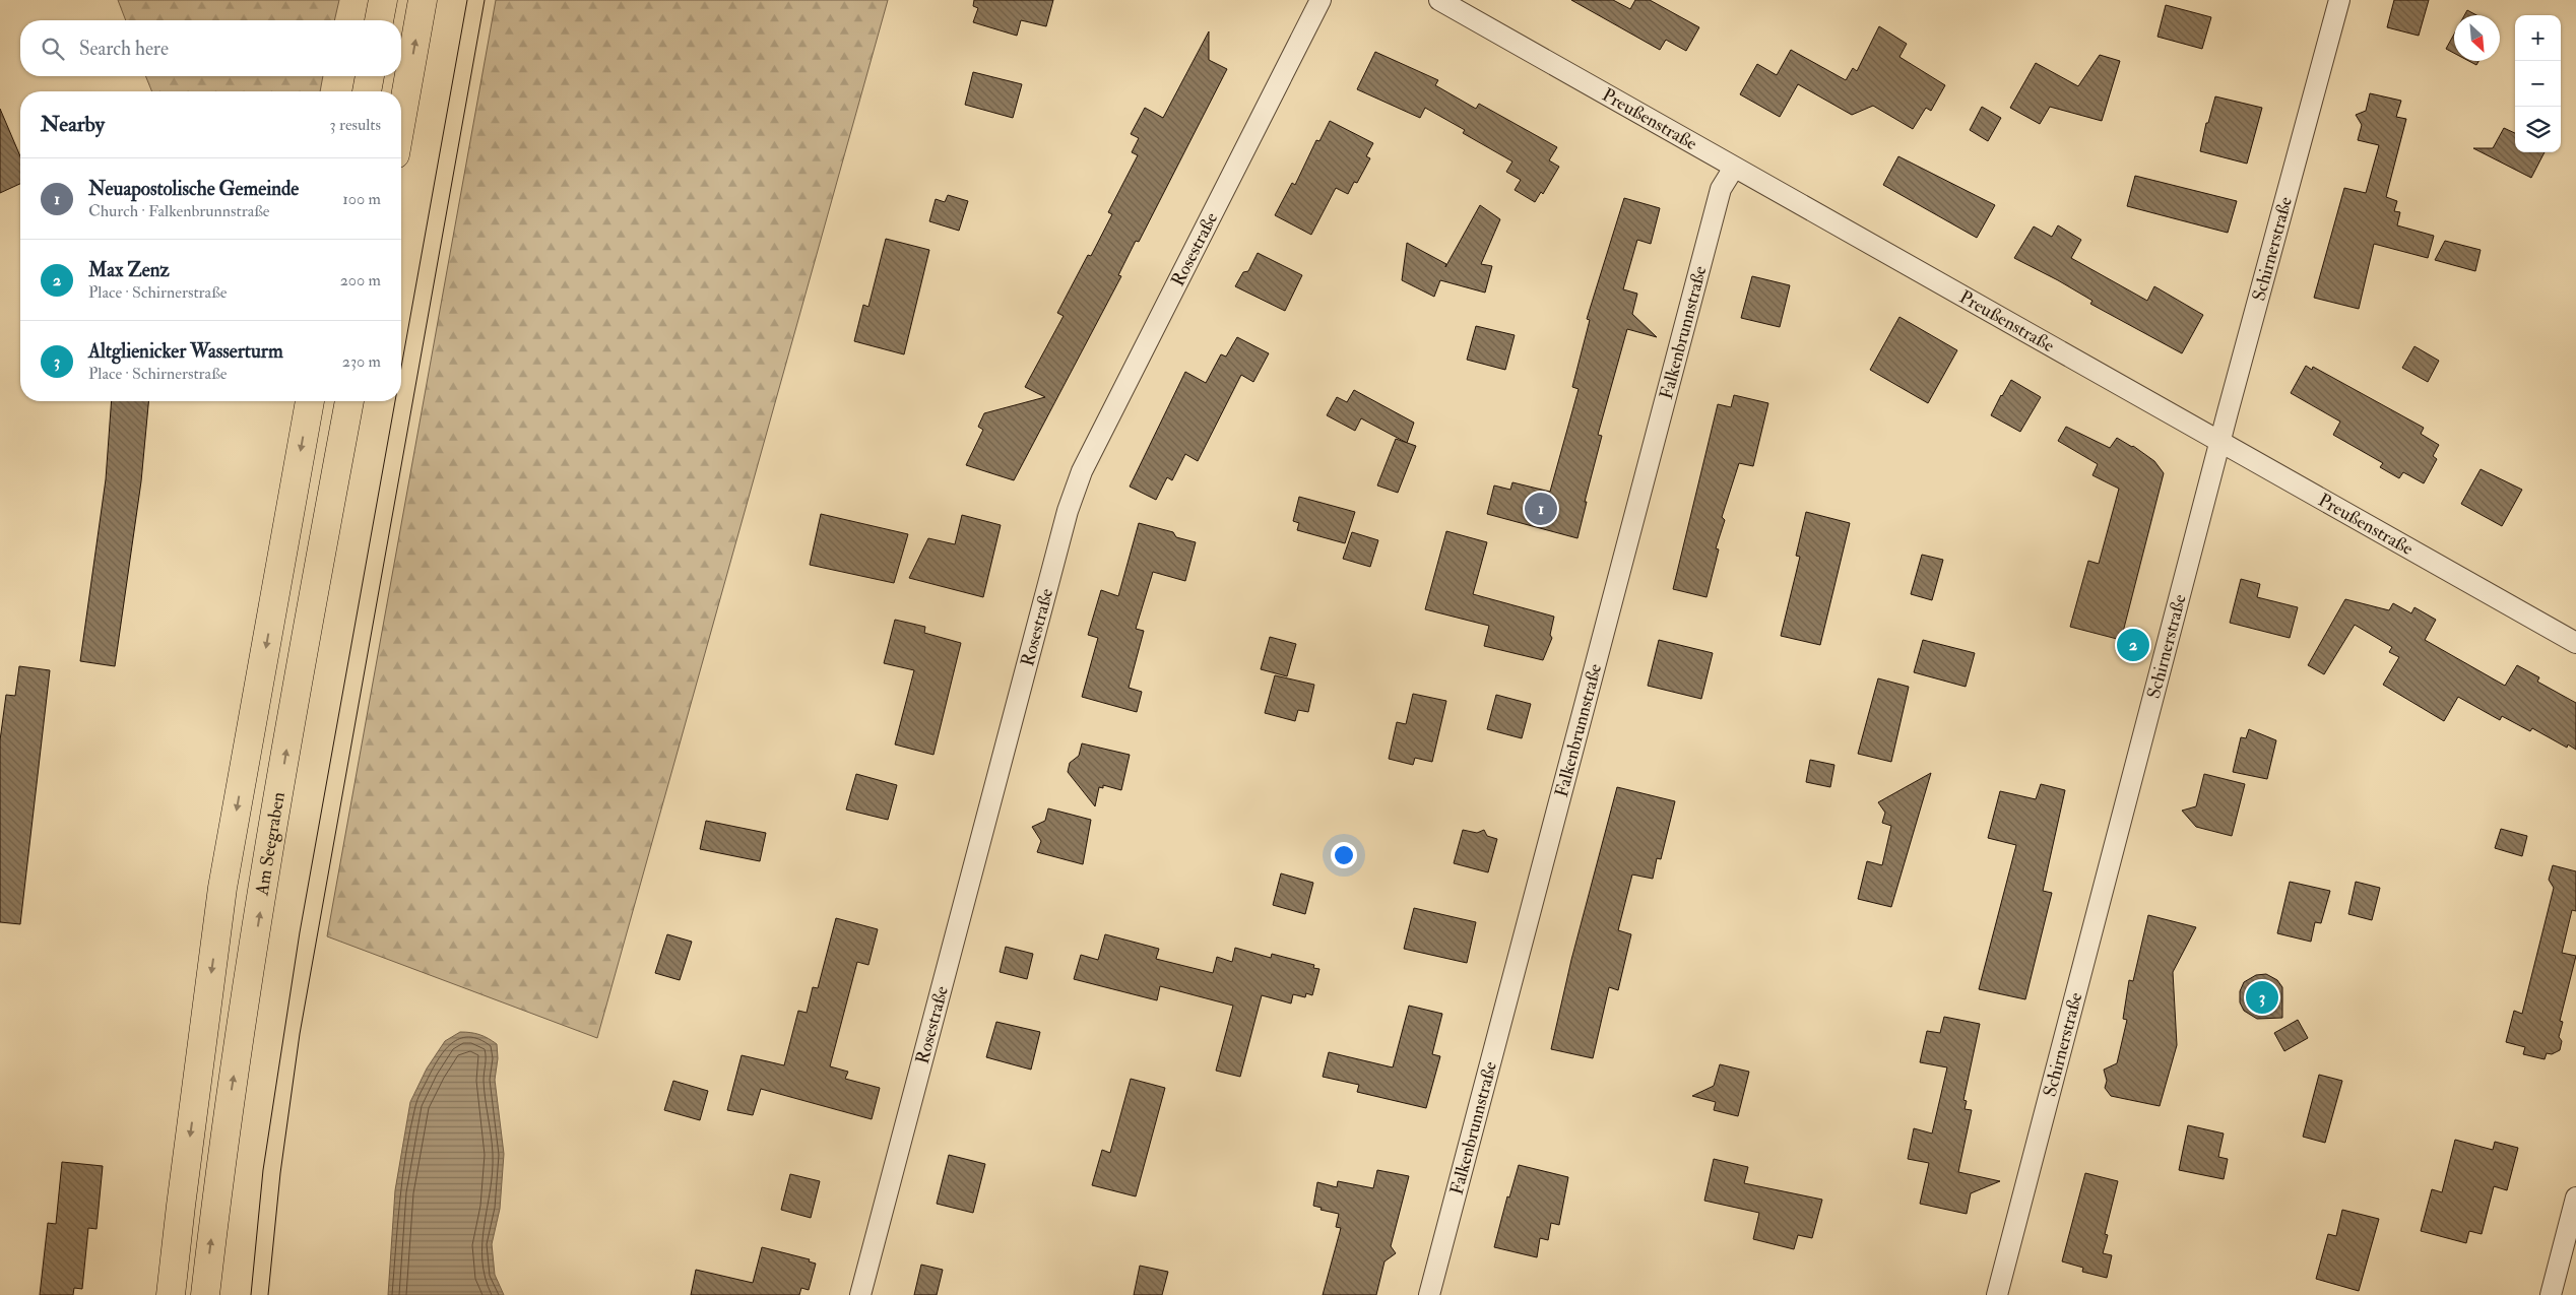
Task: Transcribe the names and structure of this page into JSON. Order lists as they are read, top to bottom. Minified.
{"streets":{"main road":["Am Seegraben"],"street":["Preußenstraße","Rosestraße","Schirnerstraße","Falkenbrunnstraße"]},"crossings":[["Preußenstraße","Schirnerstraße"],["Preußenstraße","Falkenbrunnstraße"]],"north":"bottom right","page":{"map_buttons":["+","−"],"search":"Search here","heading":["Nearby","3 results"],"list":[{"mark":"1","name":"Neuapostolische Gemeinde","note":"Church · Falkenbrunnstraße","value":"100 m"},{"mark":"2","name":"Max Zenz","note":"Place · Schirnerstraße","value":"200 m"},{"mark":"3","name":"Altglienicker Wasserturm","note":"Place · Schirnerstraße","value":"230 m"}],"pins":["1","2","3"]}}
